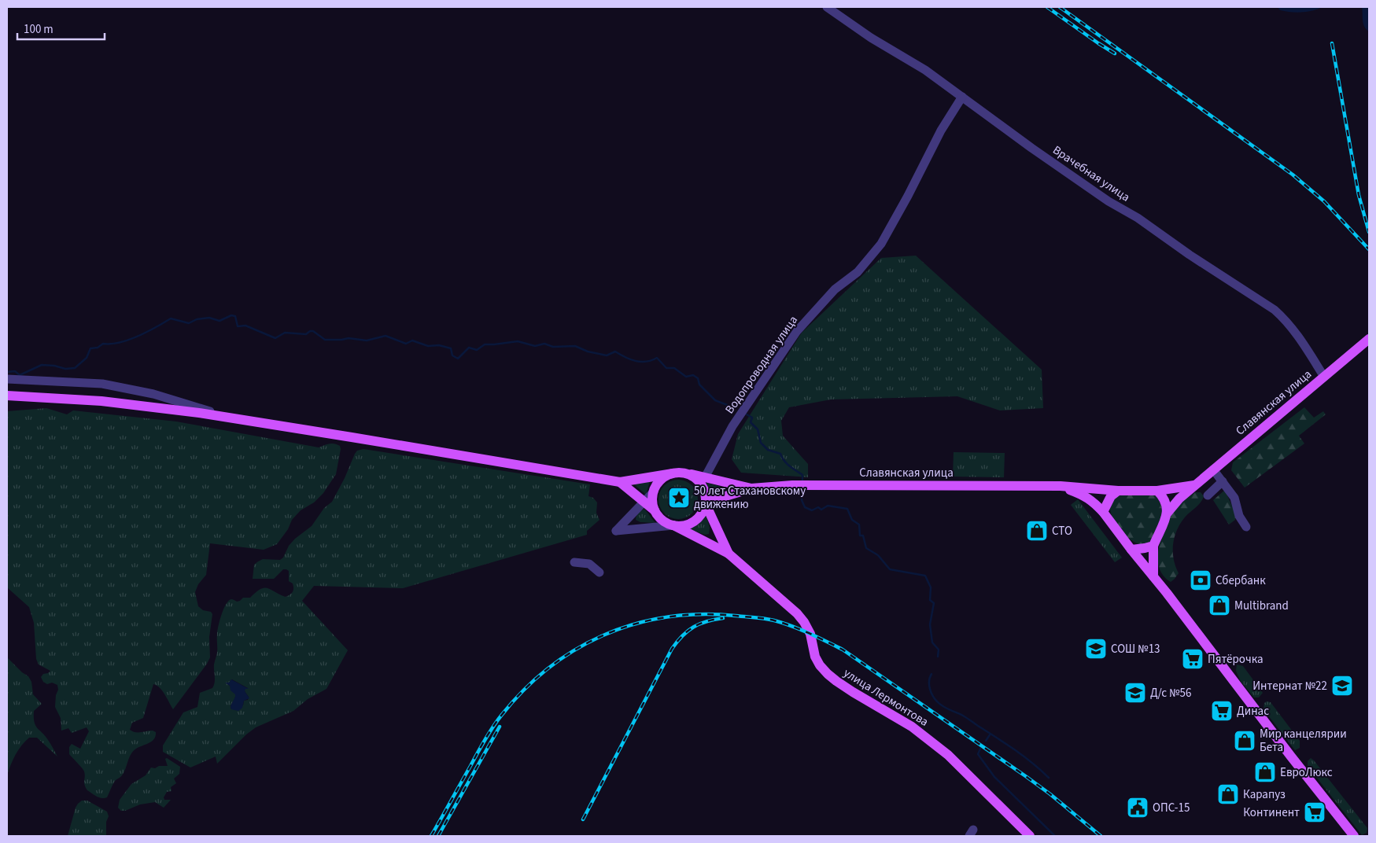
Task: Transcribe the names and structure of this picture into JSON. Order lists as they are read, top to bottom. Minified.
{"streets":{"main road":["Славянская улица","улица Лермонтова"],"street":["Врачебная улица","Водопроводная улица"]},"crossings":[["Врачебная улица","Водопроводная улица"],["Врачебная улица","Славянская улица"],["Водопроводная улица","Славянская улица"]],"places":{"place":["50 лет Стахановскому движению"],"shop":["СТО","Multibrand","Мир канцелярии Бета","ЕвроЛюкс","Карапуз"],"bank":["Сбербанк"],"school or university":["СОШ №13","Интернат №22","Д/с №56"],"supermarket":["Пятёрочка","Динас","Континент"],"public building":["ОПС-15"]},"scale_bar":"100 m"}
